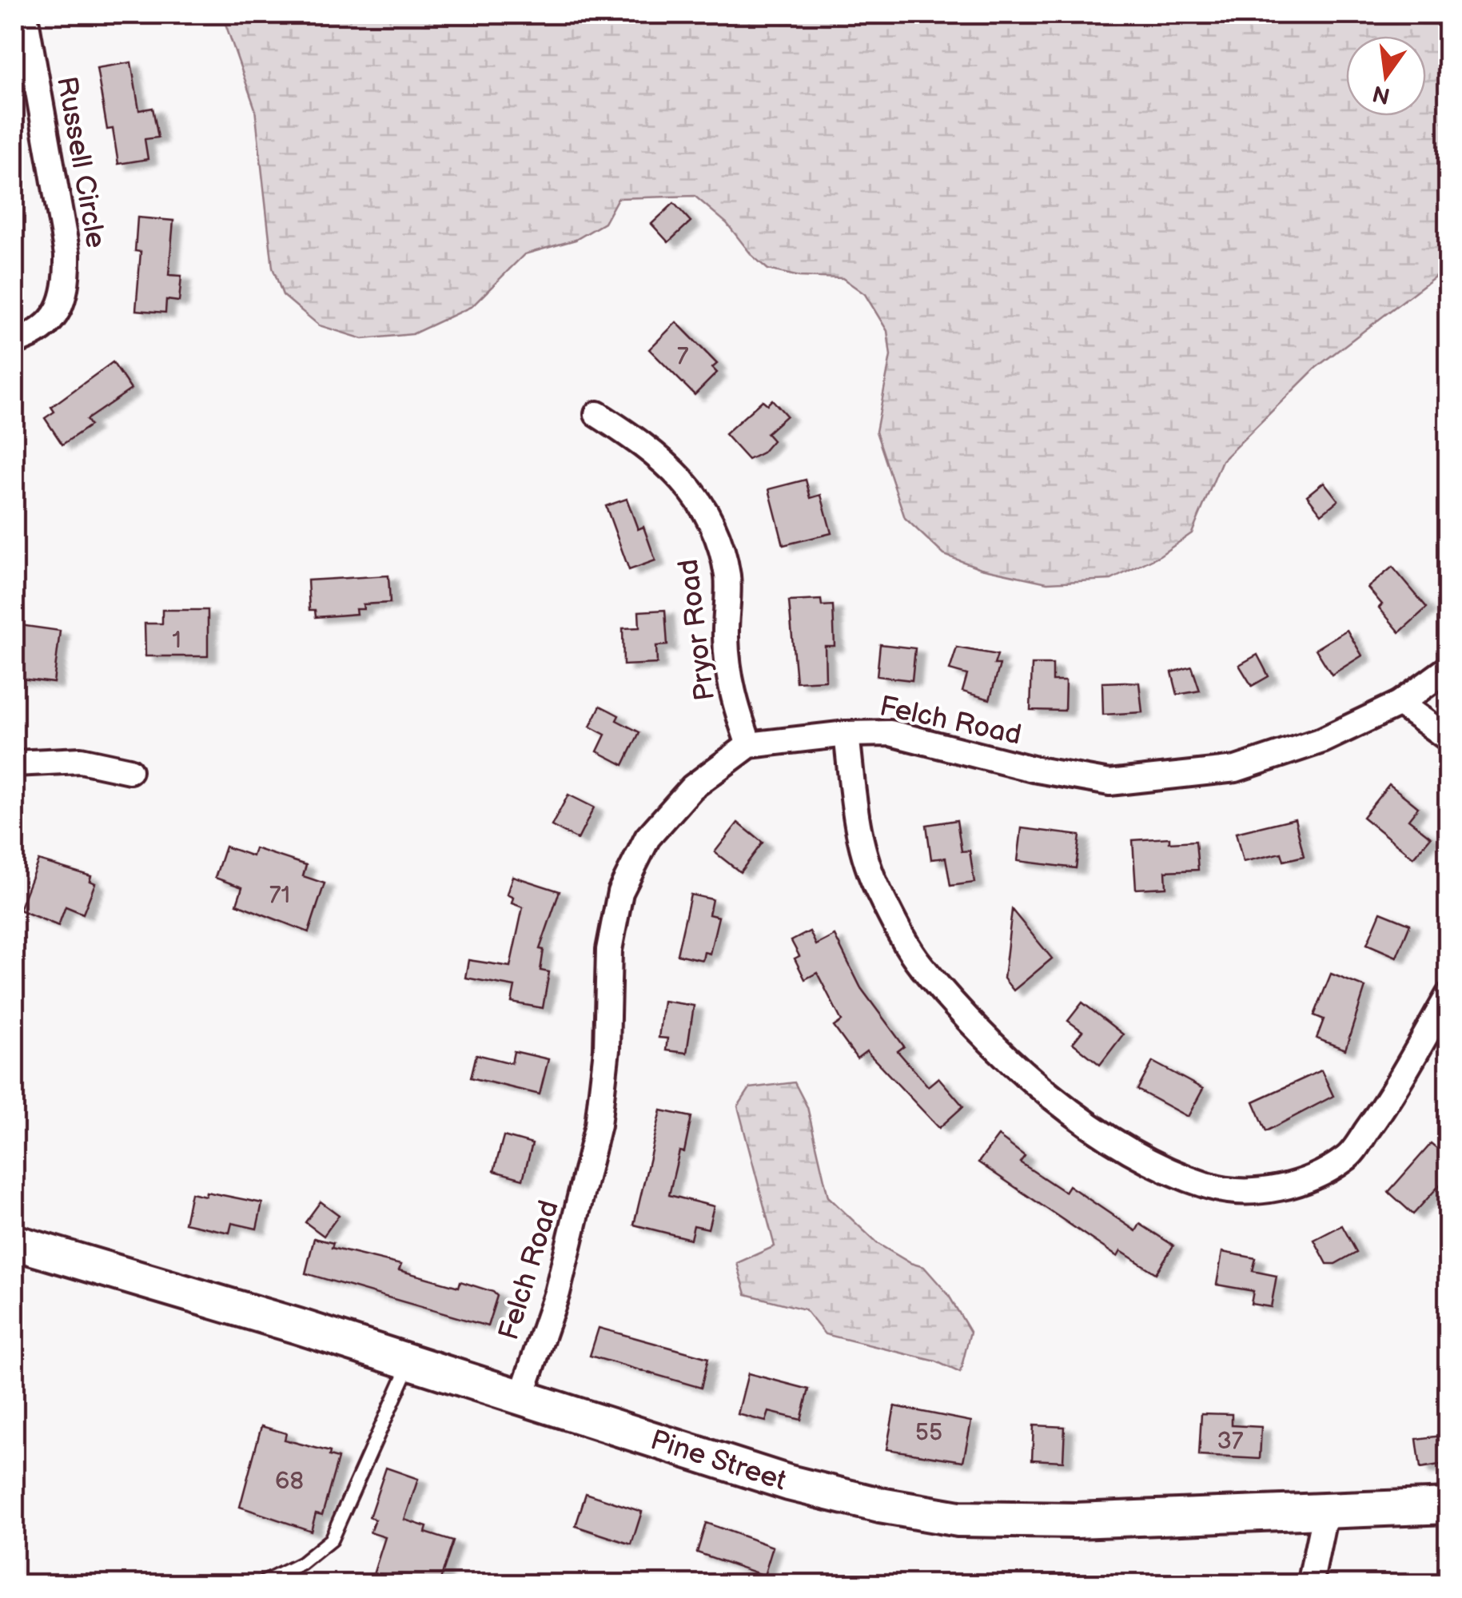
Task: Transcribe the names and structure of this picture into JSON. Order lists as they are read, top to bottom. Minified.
{"streets":{"main road":["Pine Street"],"street":["Russell Circle","Pryor Road","Felch Road"]},"crossings":[["Pryor Road","Felch Road"],["Felch Road","Pine Street"]],"house_numbers":["7","1","71","55","37","68"],"north":"bottom"}
